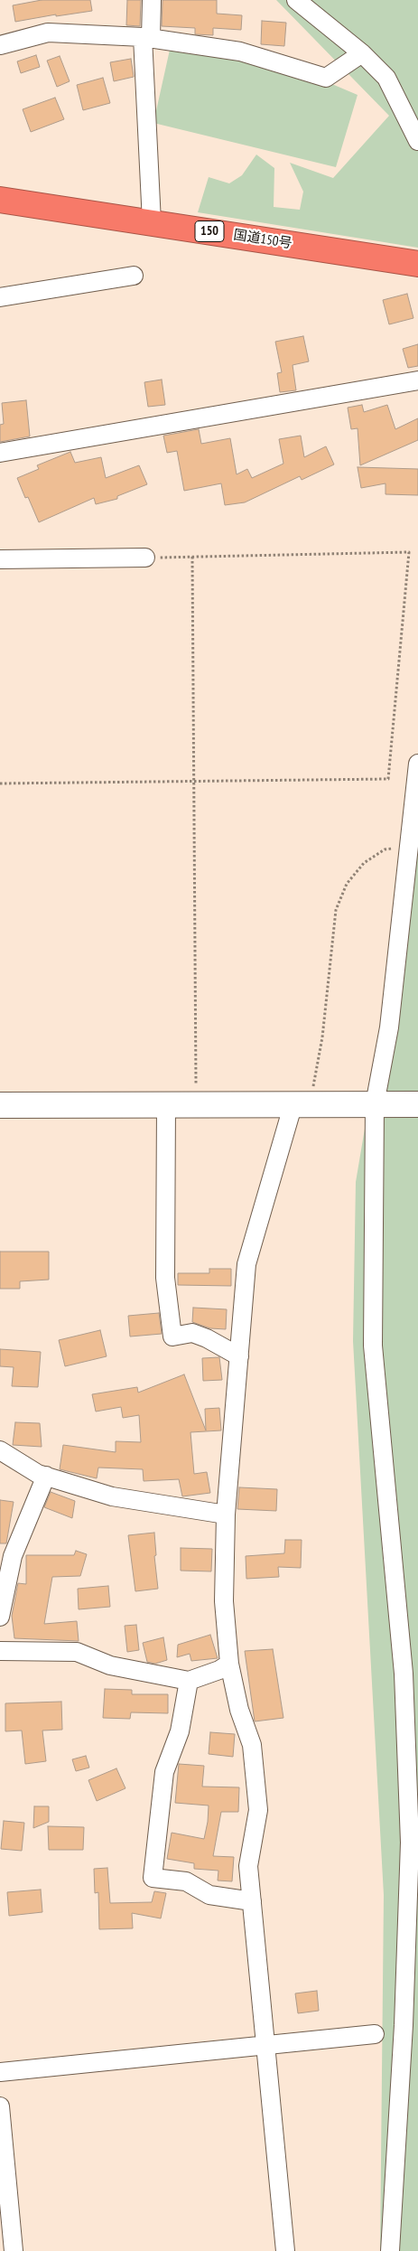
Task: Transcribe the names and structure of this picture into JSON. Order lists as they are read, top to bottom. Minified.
{"streets":{"highway":["150","国道150号"]}}
